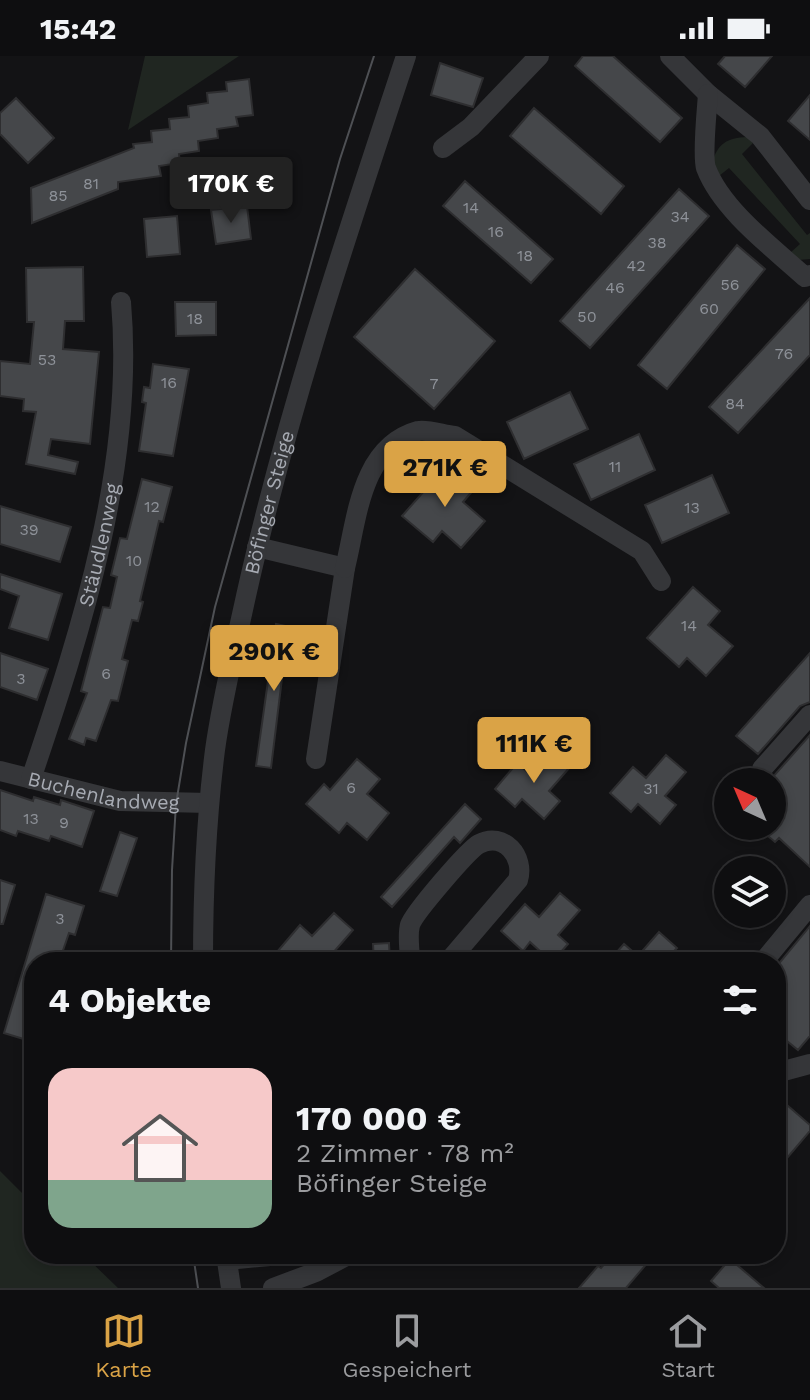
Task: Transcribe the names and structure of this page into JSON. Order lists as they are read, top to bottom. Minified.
{"streets":{"street":["Böfinger Steige","Stäudlenweg","Buchenlandweg"]},"crossings":[["Böfinger Steige","Buchenlandweg"],["Stäudlenweg","Buchenlandweg"]],"house_numbers":["81","85","14","34","16","38","18","42","56","46","60","50","18","76","53","16","7","84","11","12","13","39","10","14","6","3","6","31","13","9","3"],"north":"top left","page":{"status":"15:42","price":["170K €","271K €","290K €","111K €"],"heading":"4 Objekte","list":[{"name":"170 000 €","note":"2 Zimmer · 78 m² · Böfinger Steige"}],"tabs":["Karte","Gespeichert","Start"]}}
